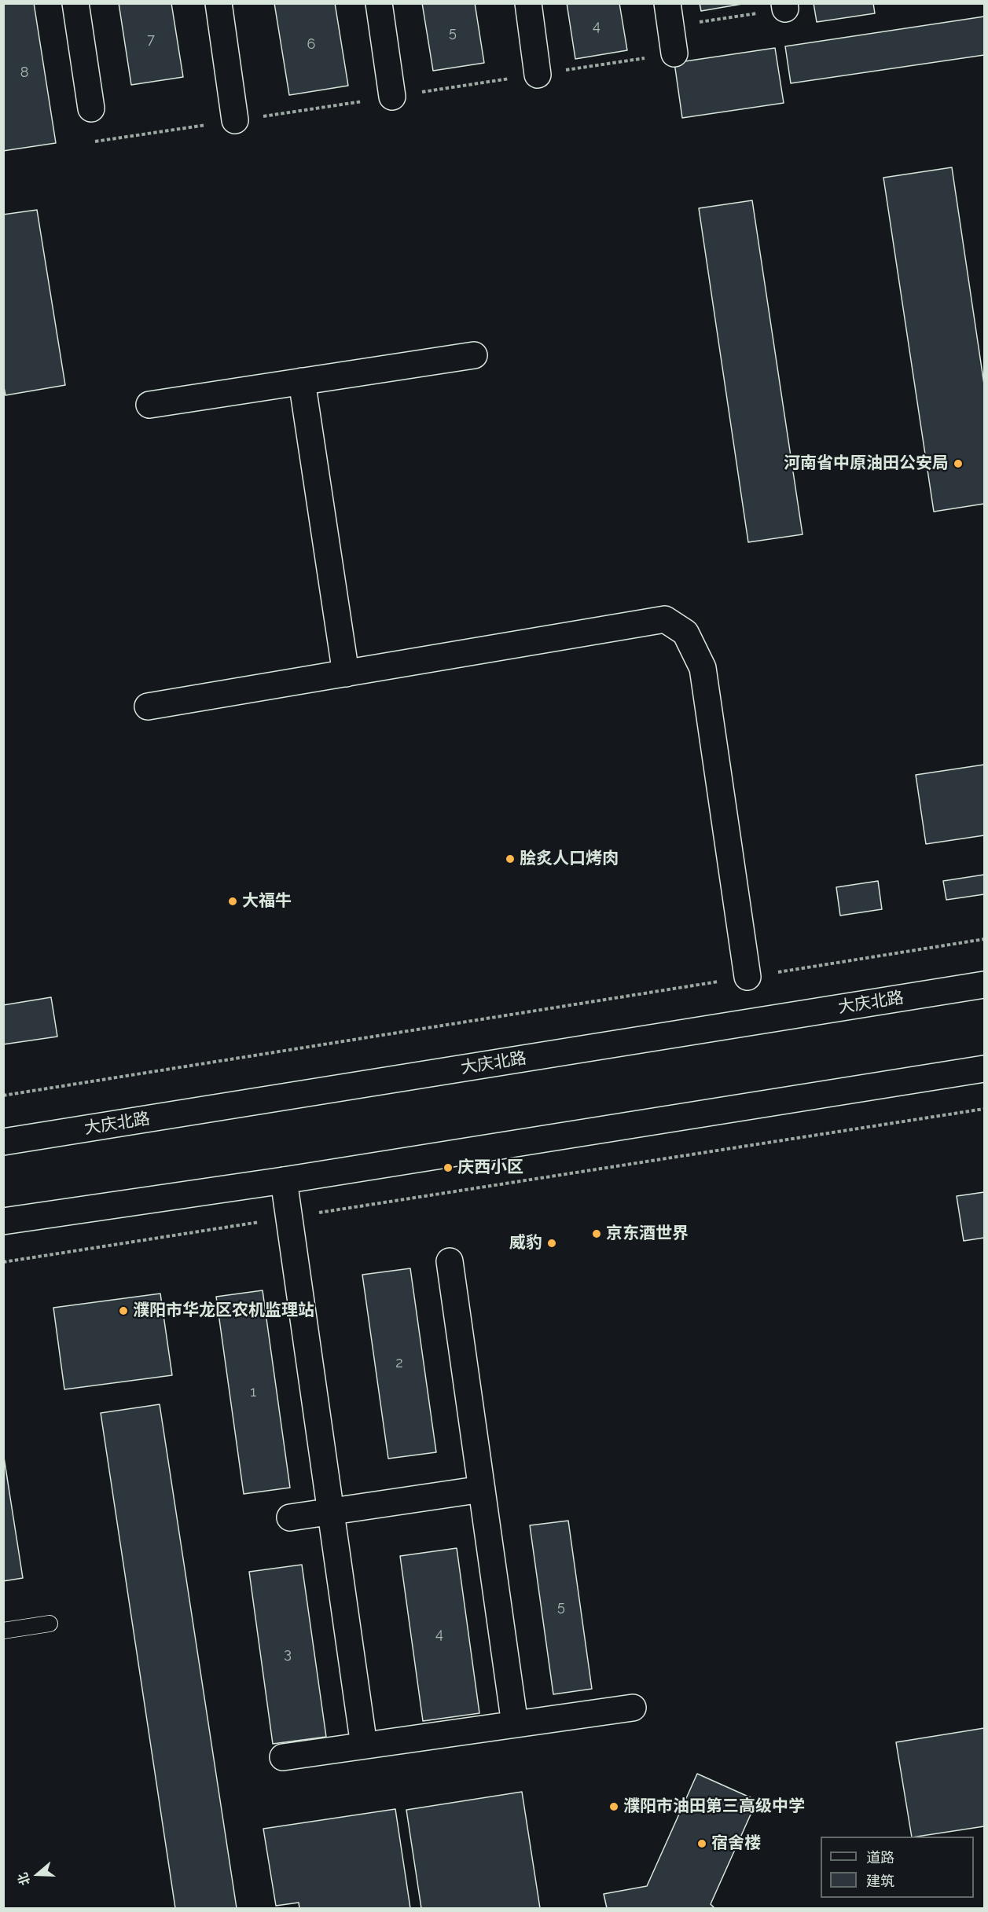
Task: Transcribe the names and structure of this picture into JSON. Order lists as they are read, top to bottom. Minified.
{"streets":{"street":["大庆北路"]},"places":["河南省中原油田公安局","脍炙人口烤肉","大福牛","庆西小区","京东酒世界","威豹","濮阳市华龙区农机监理站","濮阳市油田第三高级中学","宿舍楼"],"house_numbers":["4","5","7","6","8","2","1","5","4","3"],"legend":["道路","建筑"],"north":"left"}
